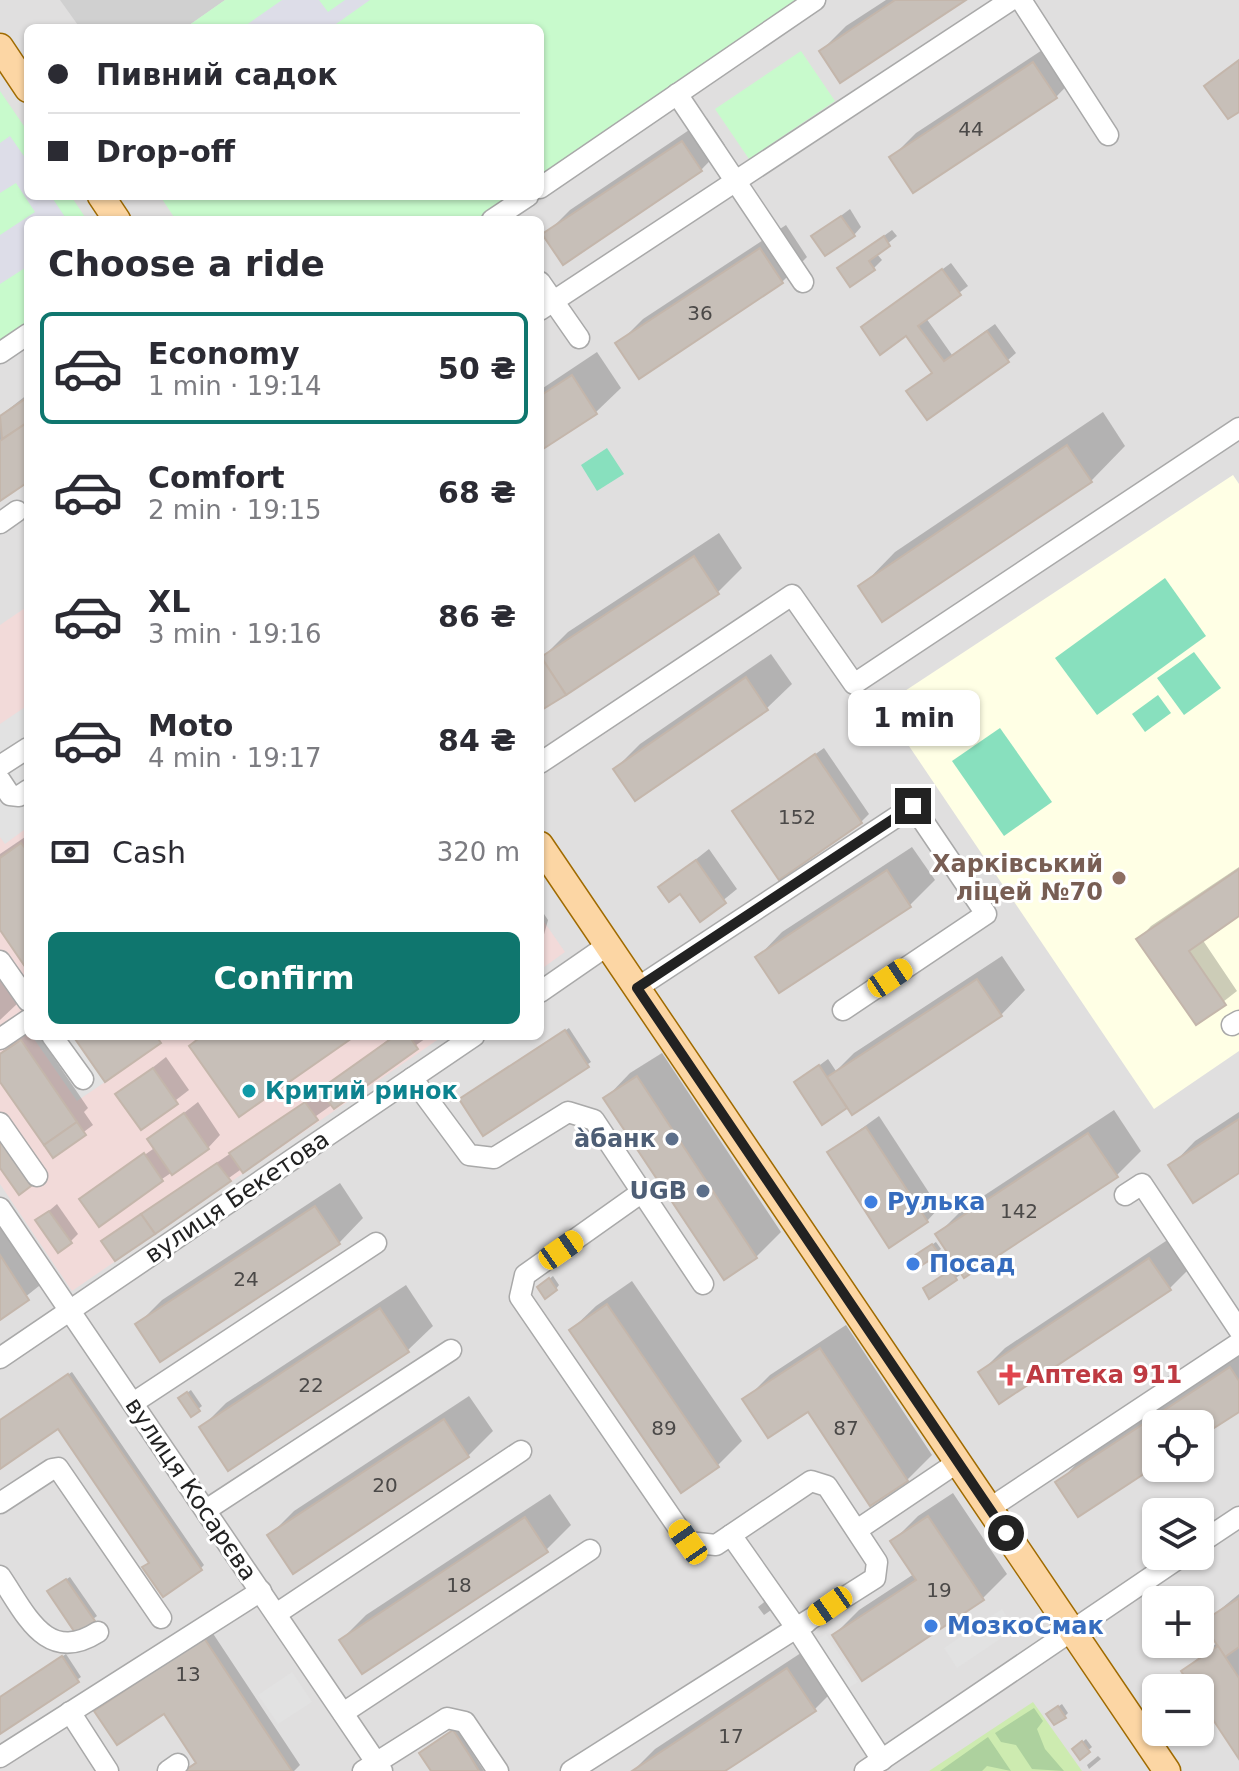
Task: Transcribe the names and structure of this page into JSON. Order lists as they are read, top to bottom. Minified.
{"streets":{"street":["вулиця Бекетова","вулиця Косарєва"]},"crossings":[["вулиця Бекетова","вулиця Косарєва"]],"places":{"other":["Харківський ліцей №70","Критий ринок","а̀банк","UGB","Рулька","Посад","МозкоСмак"],"health":["Аптека 911"]},"house_numbers":["44","36","152","142","24","22","89","87","20","18","19","13","17"],"page":{"banner":["Пивний садок","Drop-off"],"heading":"Choose a ride","list":[{"name":"Economy","note":"1 min · 19:14","value":"50 ₴"},{"name":"Comfort","note":"2 min · 19:15","value":"68 ₴"},{"name":"XL","note":"3 min · 19:16","value":"86 ₴"},{"name":"Moto","note":"4 min · 19:17","value":"84 ₴"}],"bubble":"1 min","pay":["Cash","320 m"],"buttons":"Confirm","map_buttons":["+","−"]}}
